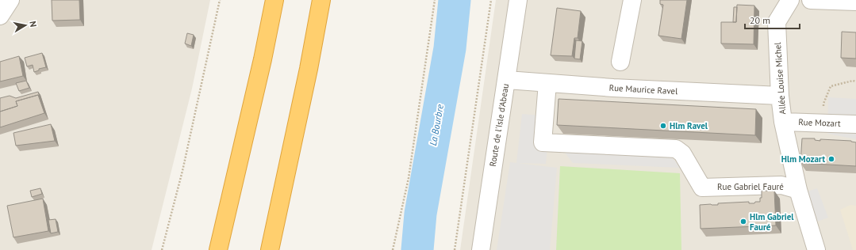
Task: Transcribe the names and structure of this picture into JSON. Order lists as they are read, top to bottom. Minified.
{"streets":{"street":["Allée Louise Michel","Rue Maurice Ravel","Rue Mozart","Route de l'Isle d'Abeau","Rue Gabriel Fauré"]},"crossings":[["Allée Louise Michel","Rue Maurice Ravel"],["Allée Louise Michel","Rue Mozart"],["Allée Louise Michel","Rue Gabriel Fauré"],["Rue Maurice Ravel","Route de l'Isle d'Abeau"],["Rue Maurice Ravel","Rue Gabriel Fauré"]],"water":["La Bourbre"],"places":["Hlm Ravel","Hlm Mozart","Hlm Gabriel Fauré"],"scale_bar":"20 m","north":"right"}
